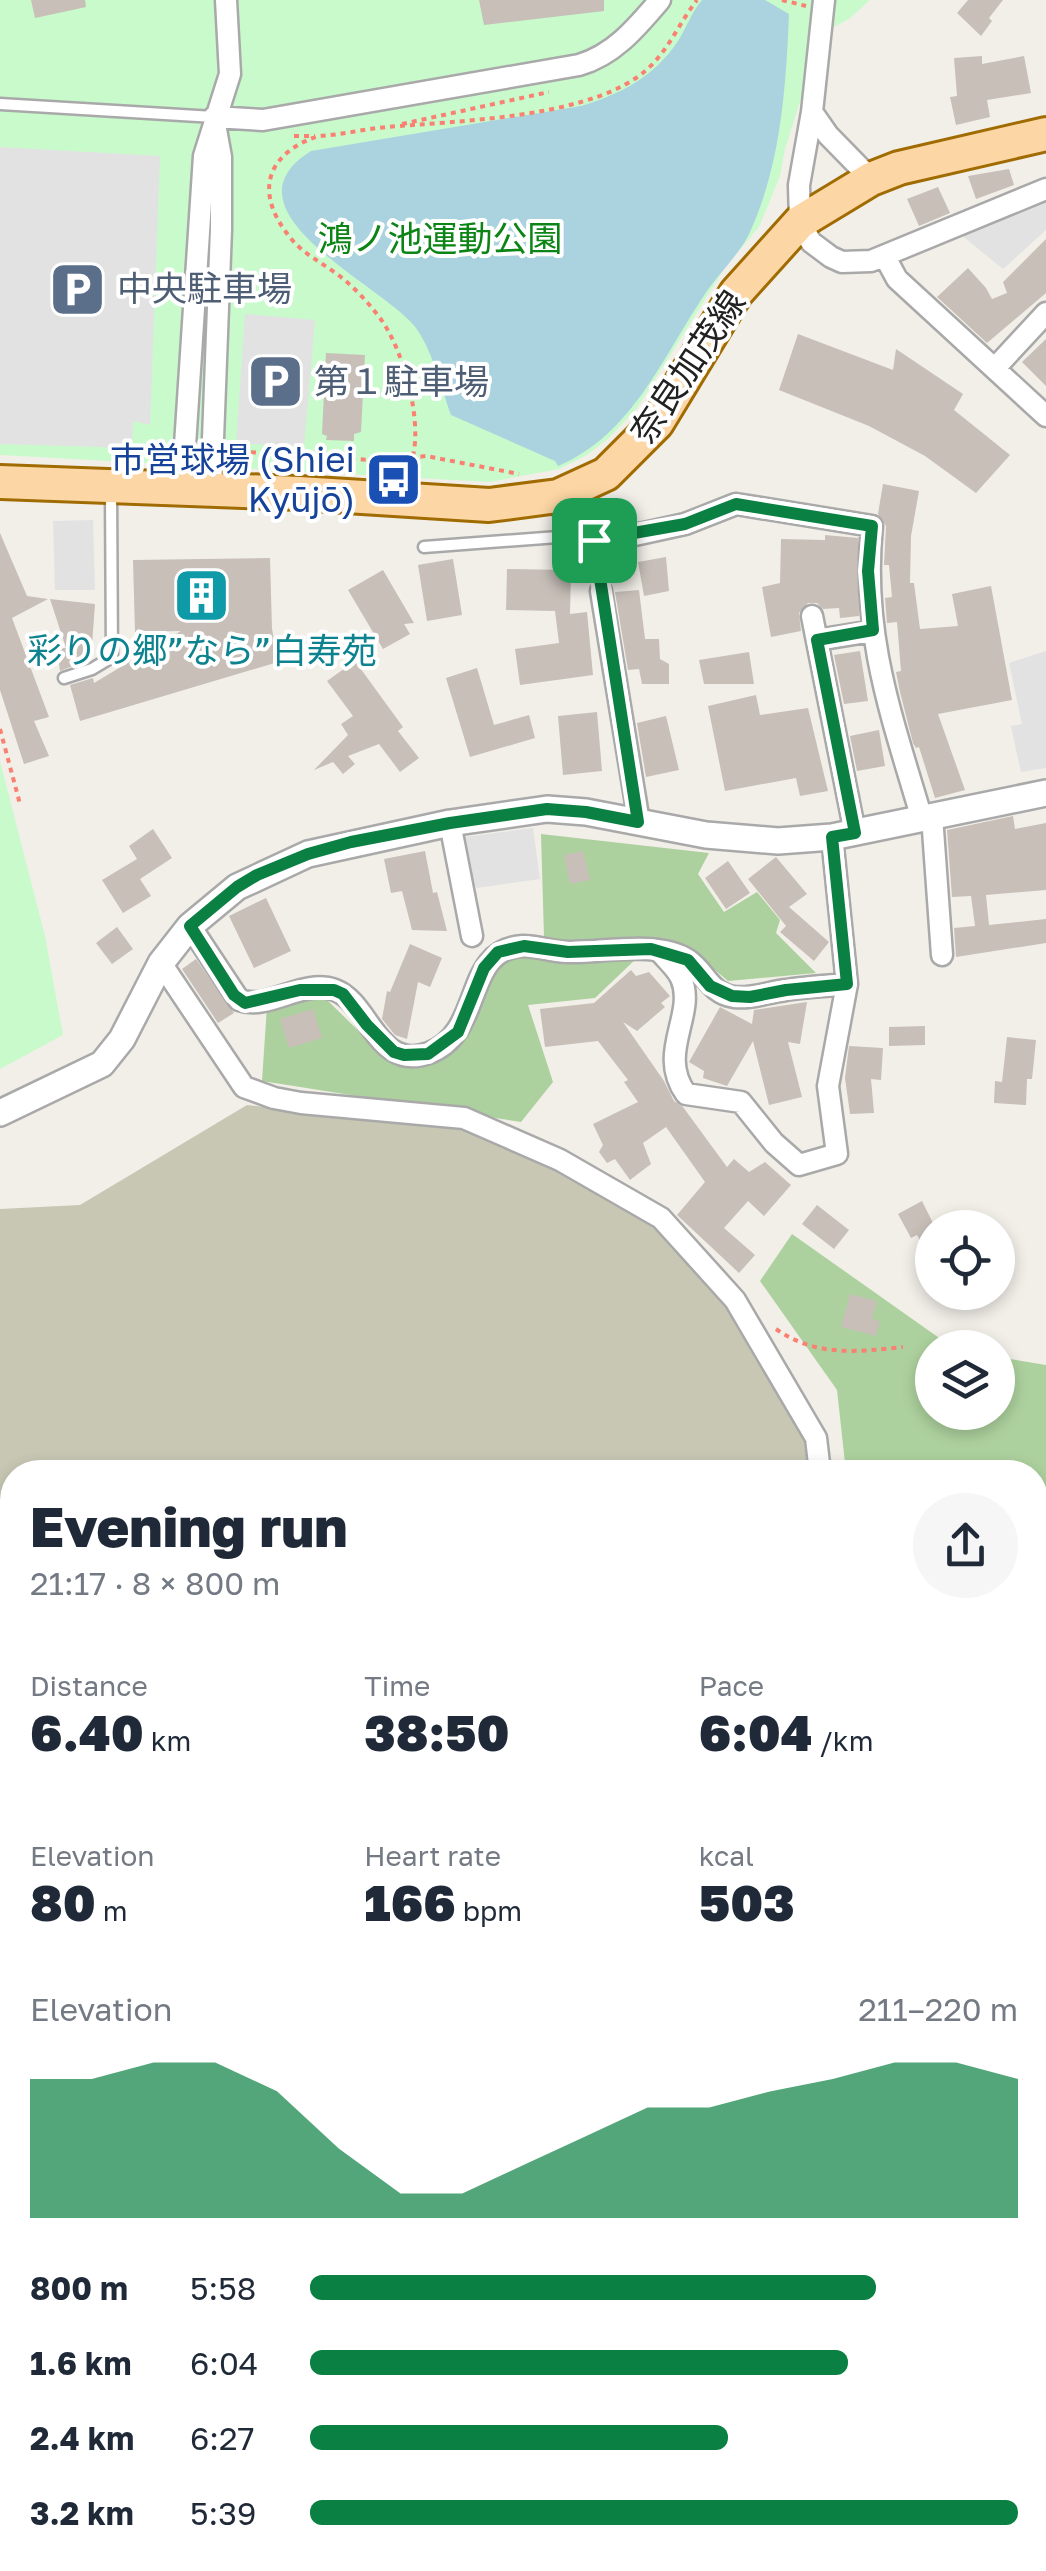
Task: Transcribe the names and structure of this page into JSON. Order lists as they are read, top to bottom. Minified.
{"streets":{"main road":["奈良加茂線"]},"parks":["鴻ノ池運動公園"],"places":{"parking":["中央駐車場","第１駐車場"],"bus stop":["市営球場 (Shiei Kyūjō)"],"building":["彩りの郷”なら”白寿苑"]},"page":{"heading":["Evening run","21:17 · 8 × 800 m"],"stats":[["Distance","6.40 km"],["Time","38:50"],["Pace","6:04 /km"],["Elevation","80 m"],["Heart rate","166 bpm"],["kcal","503"]],"chart":["Elevation","211–220 m"],"list":[{"name":"800 m","note":"5:58"},{"name":"1.6 km","note":"6:04"},{"name":"2.4 km","note":"6:27"},{"name":"3.2 km","note":"5:39"}]}}
